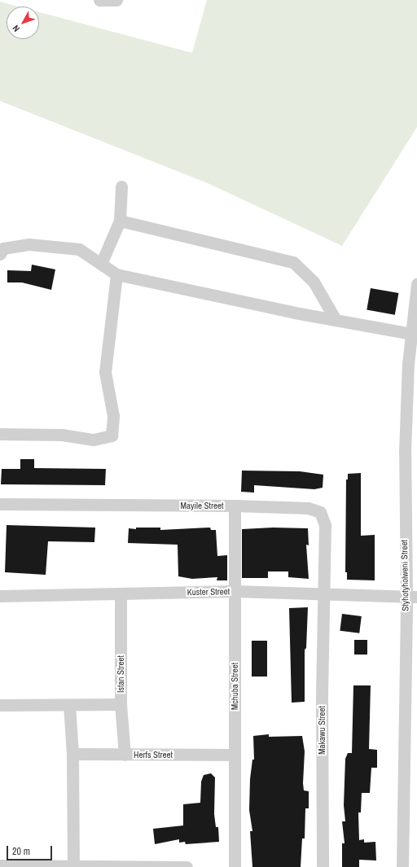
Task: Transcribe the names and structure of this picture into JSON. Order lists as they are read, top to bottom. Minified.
{"streets":{"street":["Mayile Street","Styhotyholweni Street","Kuster Street","Istan Street","Mchuba Street","Makawu Street","Herfs Street"]},"crossings":[["Mayile Street","Kuster Street"],["Mayile Street","Mchuba Street"],["Mayile Street","Makawu Street"],["Styhotyholweni Street","Kuster Street"],["Kuster Street","Istan Street"],["Kuster Street","Mchuba Street"],["Kuster Street","Makawu Street"],["Istan Street","Herfs Street"],["Mchuba Street","Herfs Street"]],"scale_bar":"20 m","north":"bottom left"}
